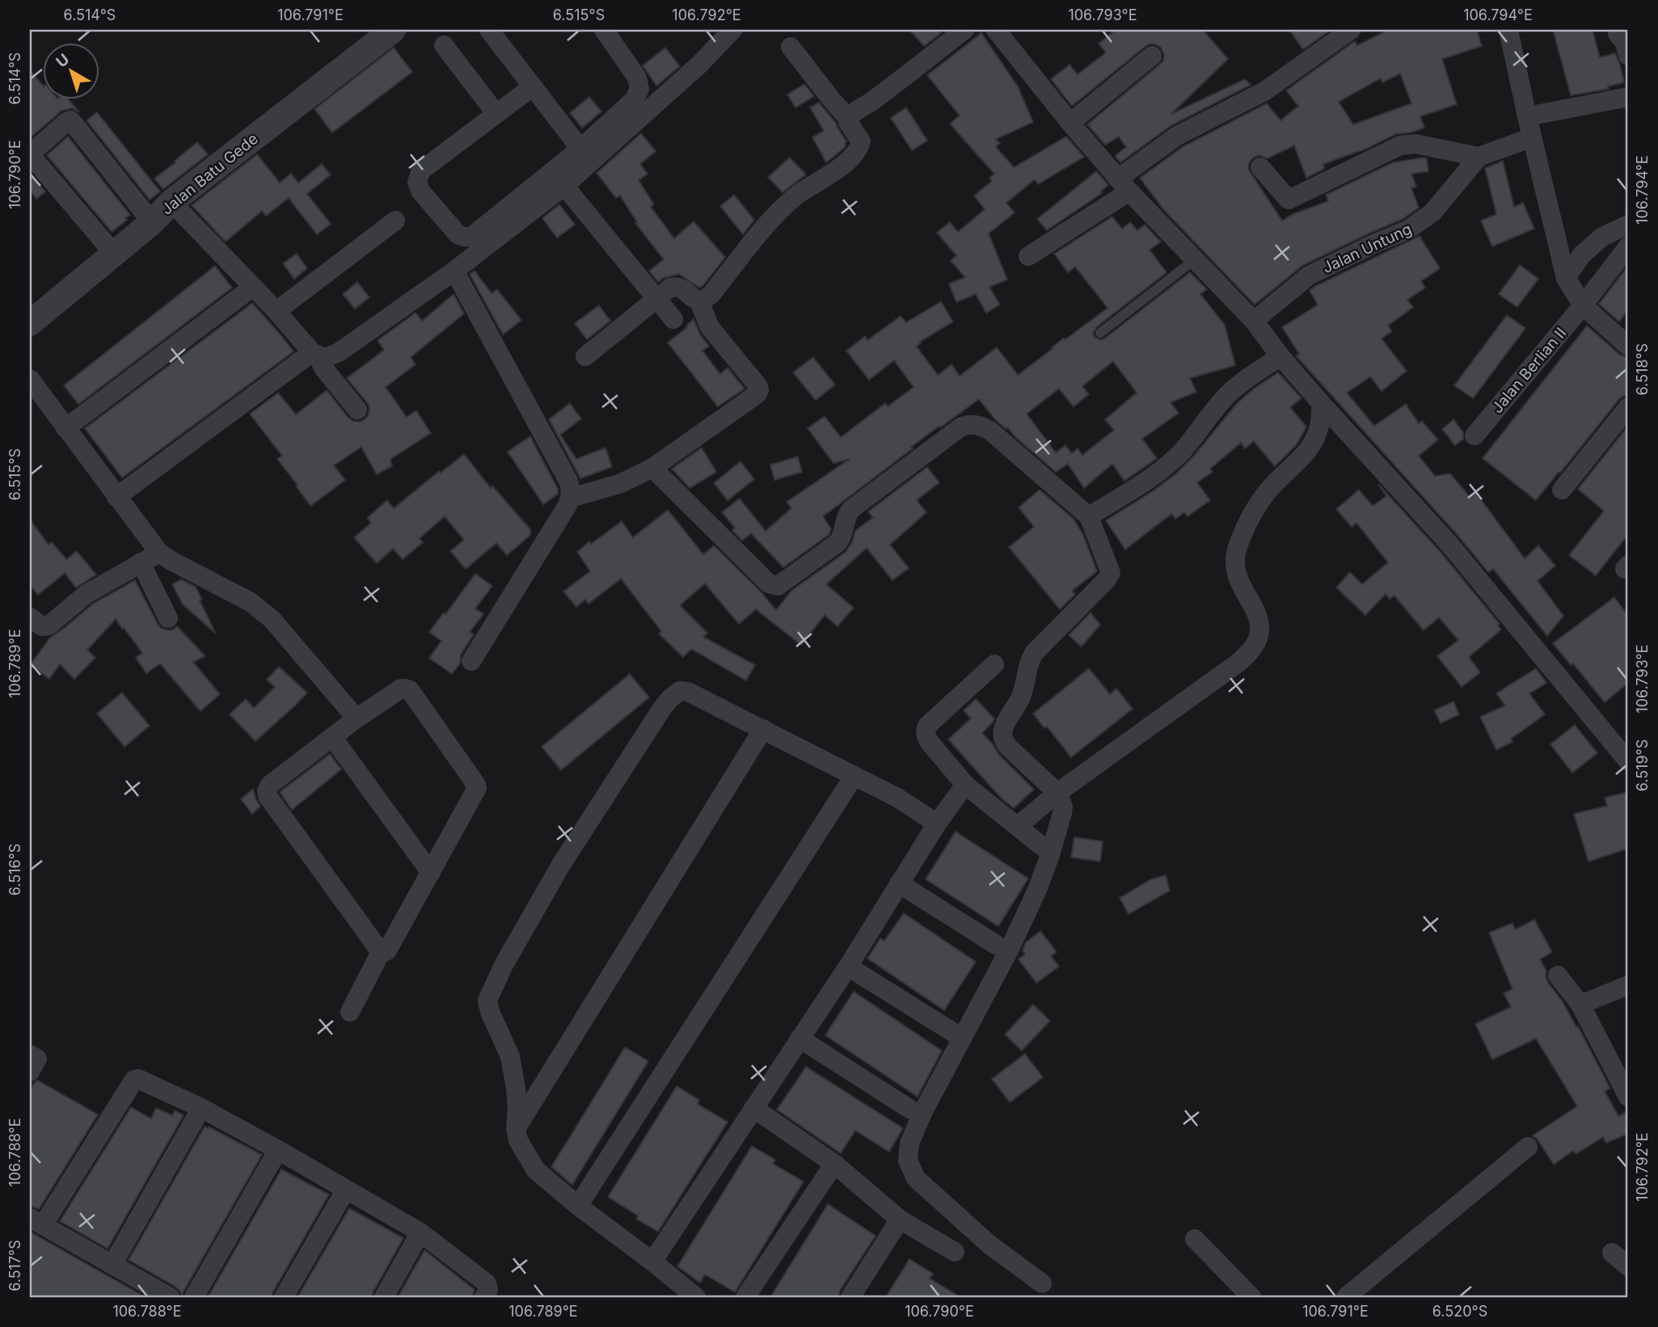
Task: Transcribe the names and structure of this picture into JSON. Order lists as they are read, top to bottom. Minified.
{"streets":{"street":["Jalan Batu Gede","Jalan Untung","Jalan Berlian II"]},"north":"top left","coordinates":["6.514°S","106.791°E","6.515°S","106.792°E","106.793°E","106.794°E","106.790°E","6.518°S","106.789°E","6.519°S","6.516°S","106.788°E","6.517°S","6.520°S"]}
